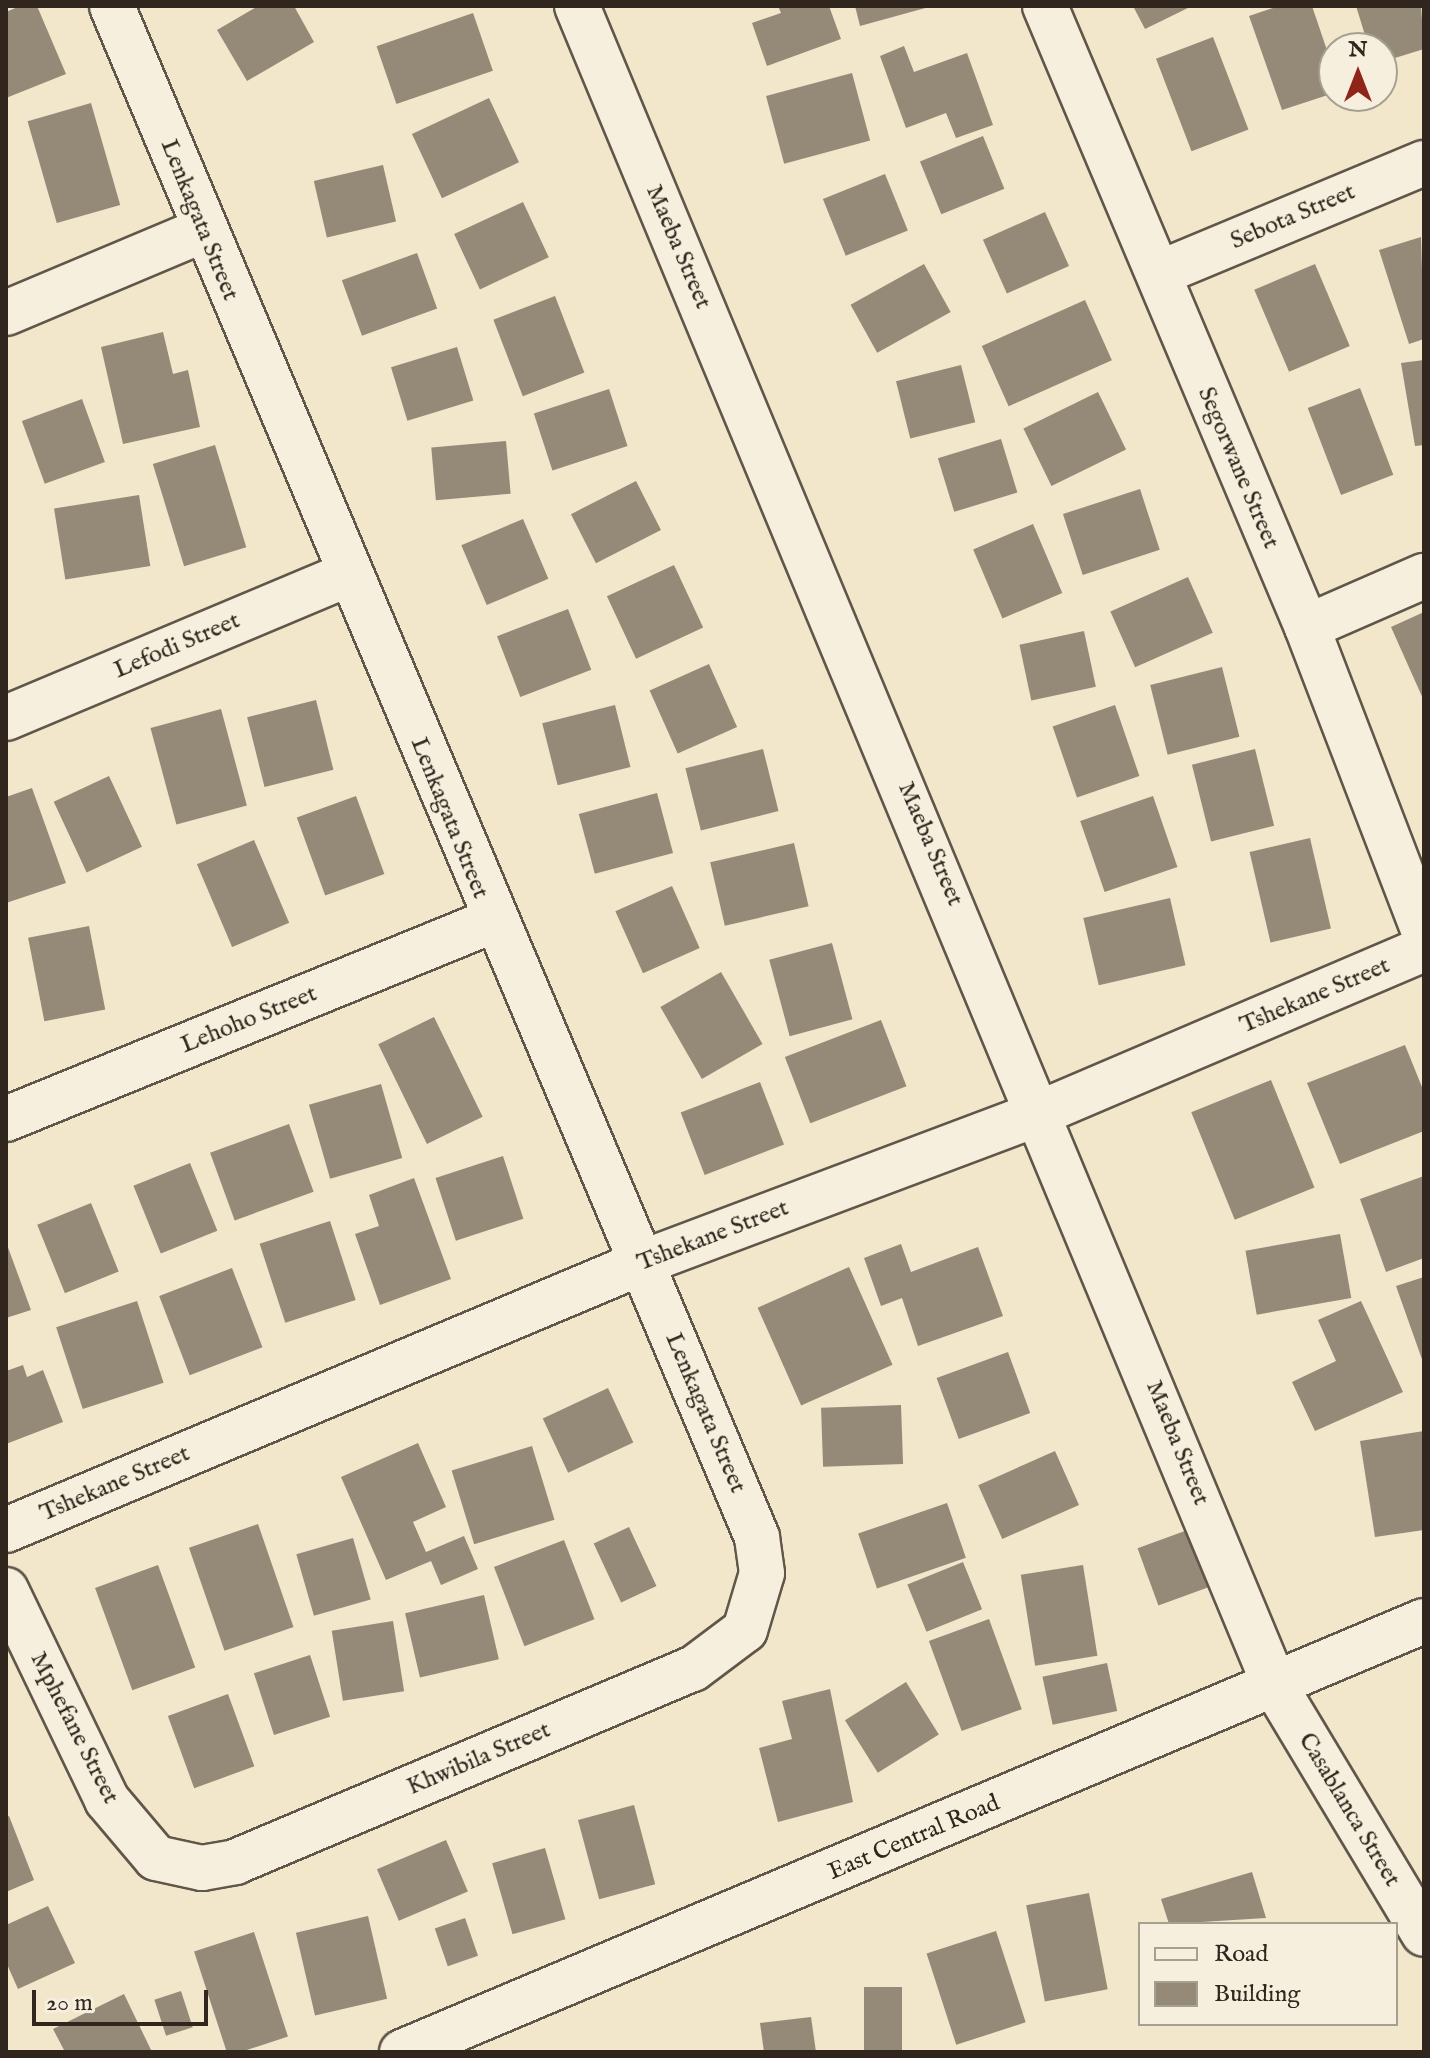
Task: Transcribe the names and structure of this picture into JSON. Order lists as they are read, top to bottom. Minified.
{"streets":{"street":["Sebota Street","Lenkagata Street","Maeba Street","Segorwane Street","Lefodi Street","Tshekane Street","Lehoho Street","Mphefane Street","Khwibila Street","Casablanca Street","East Central Road"]},"crossings":[["Sebota Street","Segorwane Street"],["Lenkagata Street","Lefodi Street"],["Lenkagata Street","Tshekane Street"],["Lenkagata Street","Lehoho Street"],["Lenkagata Street","Khwibila Street"],["Maeba Street","Tshekane Street"],["Maeba Street","Casablanca Street"],["Maeba Street","East Central Road"],["Mphefane Street","Khwibila Street"],["Casablanca Street","East Central Road"]],"legend":["Road","Building"],"scale_bar":"20 m","north":"top"}
